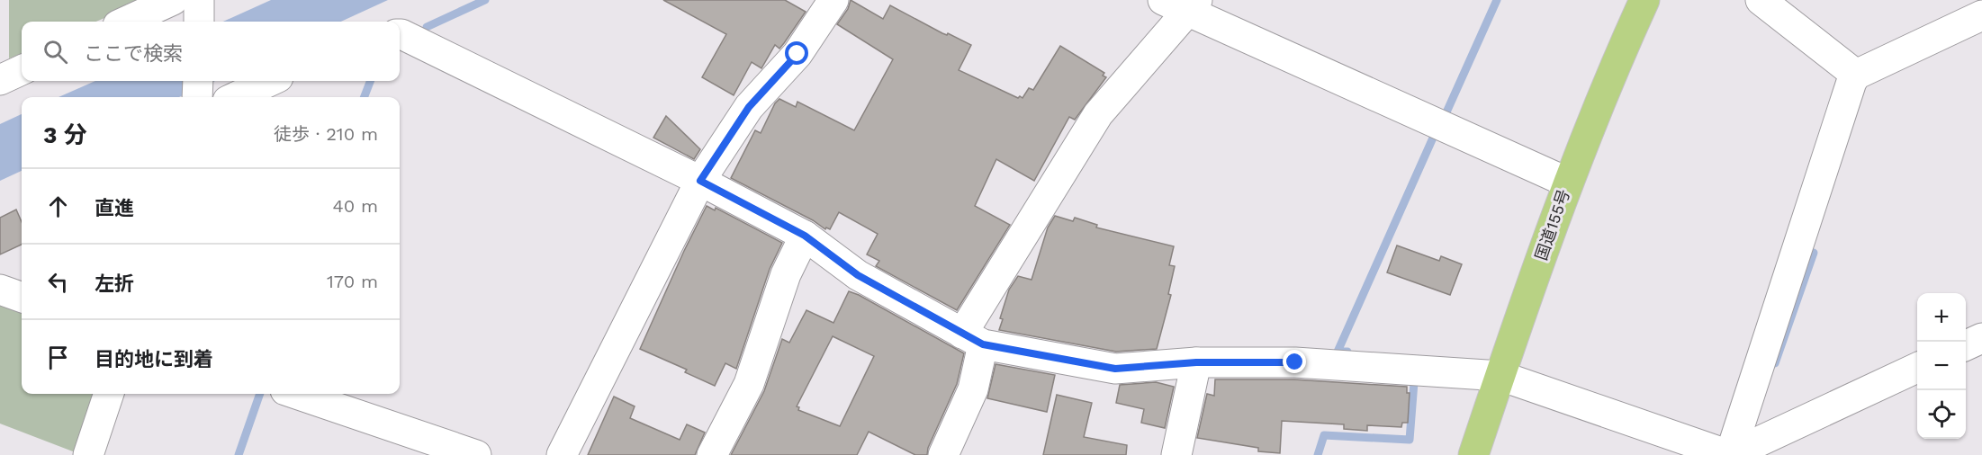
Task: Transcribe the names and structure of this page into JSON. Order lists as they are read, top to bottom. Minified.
{"streets":{"highway":["国道155号"]},"page":{"search":"ここで検索","heading":["3 分","徒歩 · 210 m"],"list":[["直進","40 m"],["左折","170 m"],"目的地に到着"],"map_buttons":["+","−"]}}
